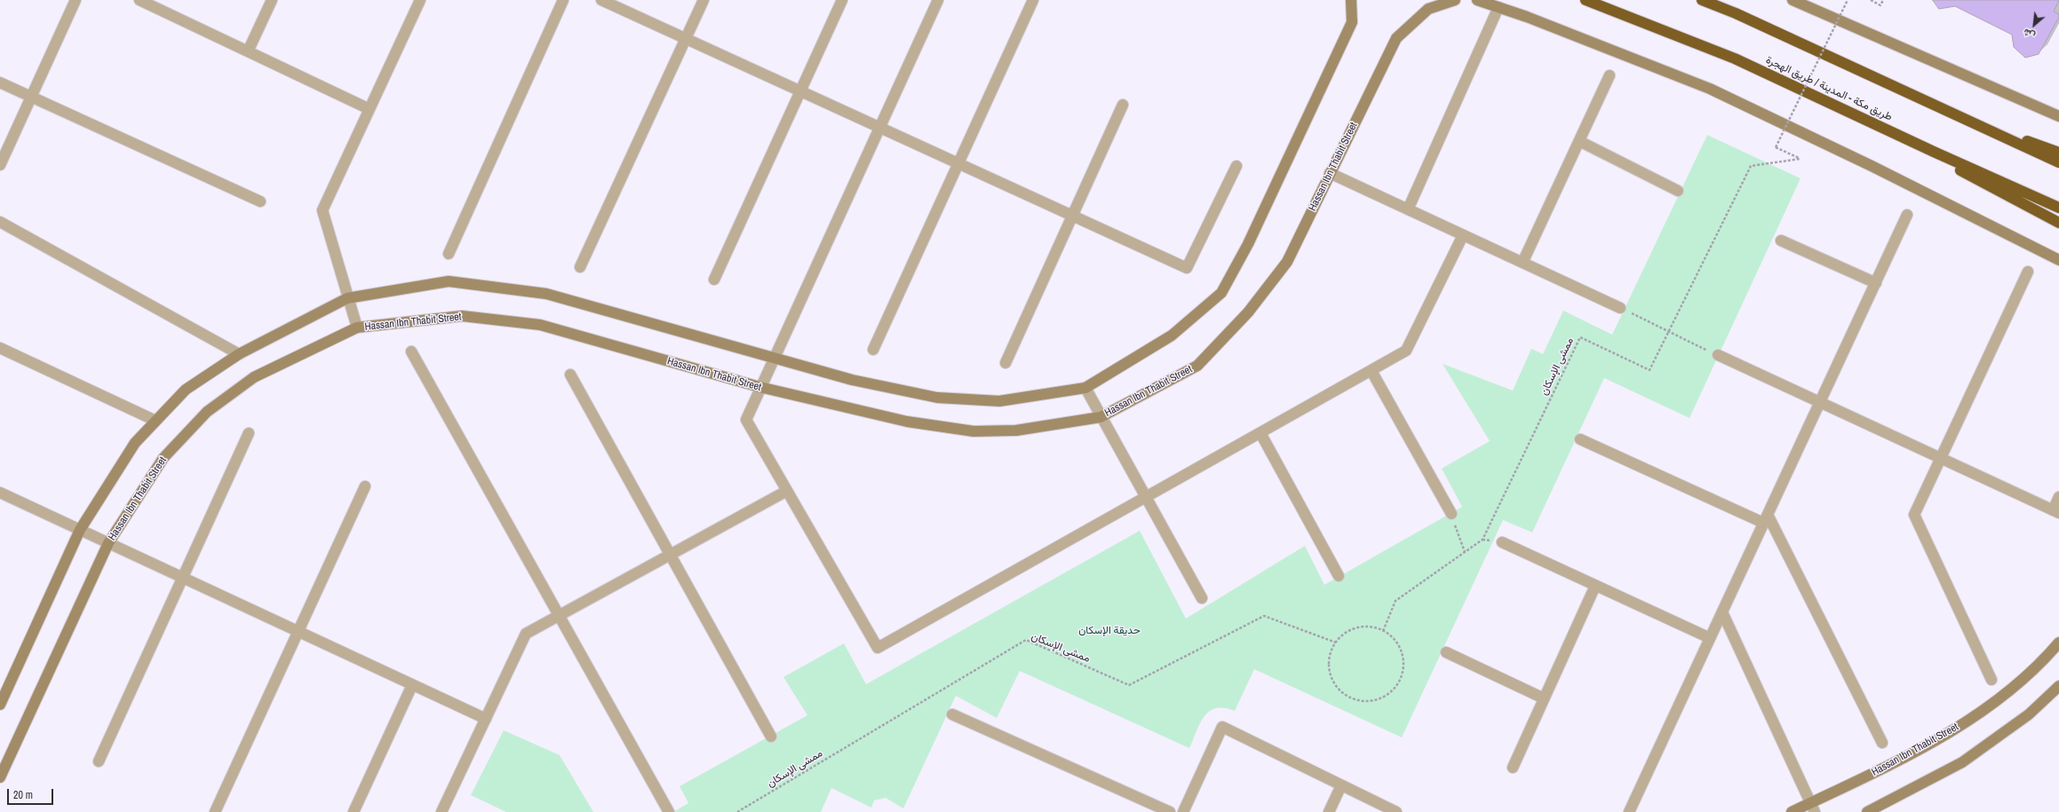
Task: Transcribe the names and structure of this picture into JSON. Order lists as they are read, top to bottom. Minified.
{"streets":{"highway":["طريق مكة - المدينة / طريق الهجرة"],"street":["Hassan Ibn Thabit Street"],"path":["ممشى الإسكان"]},"parks":["حديقة الإسكان"],"scale_bar":"20 m","north":"bottom left"}
